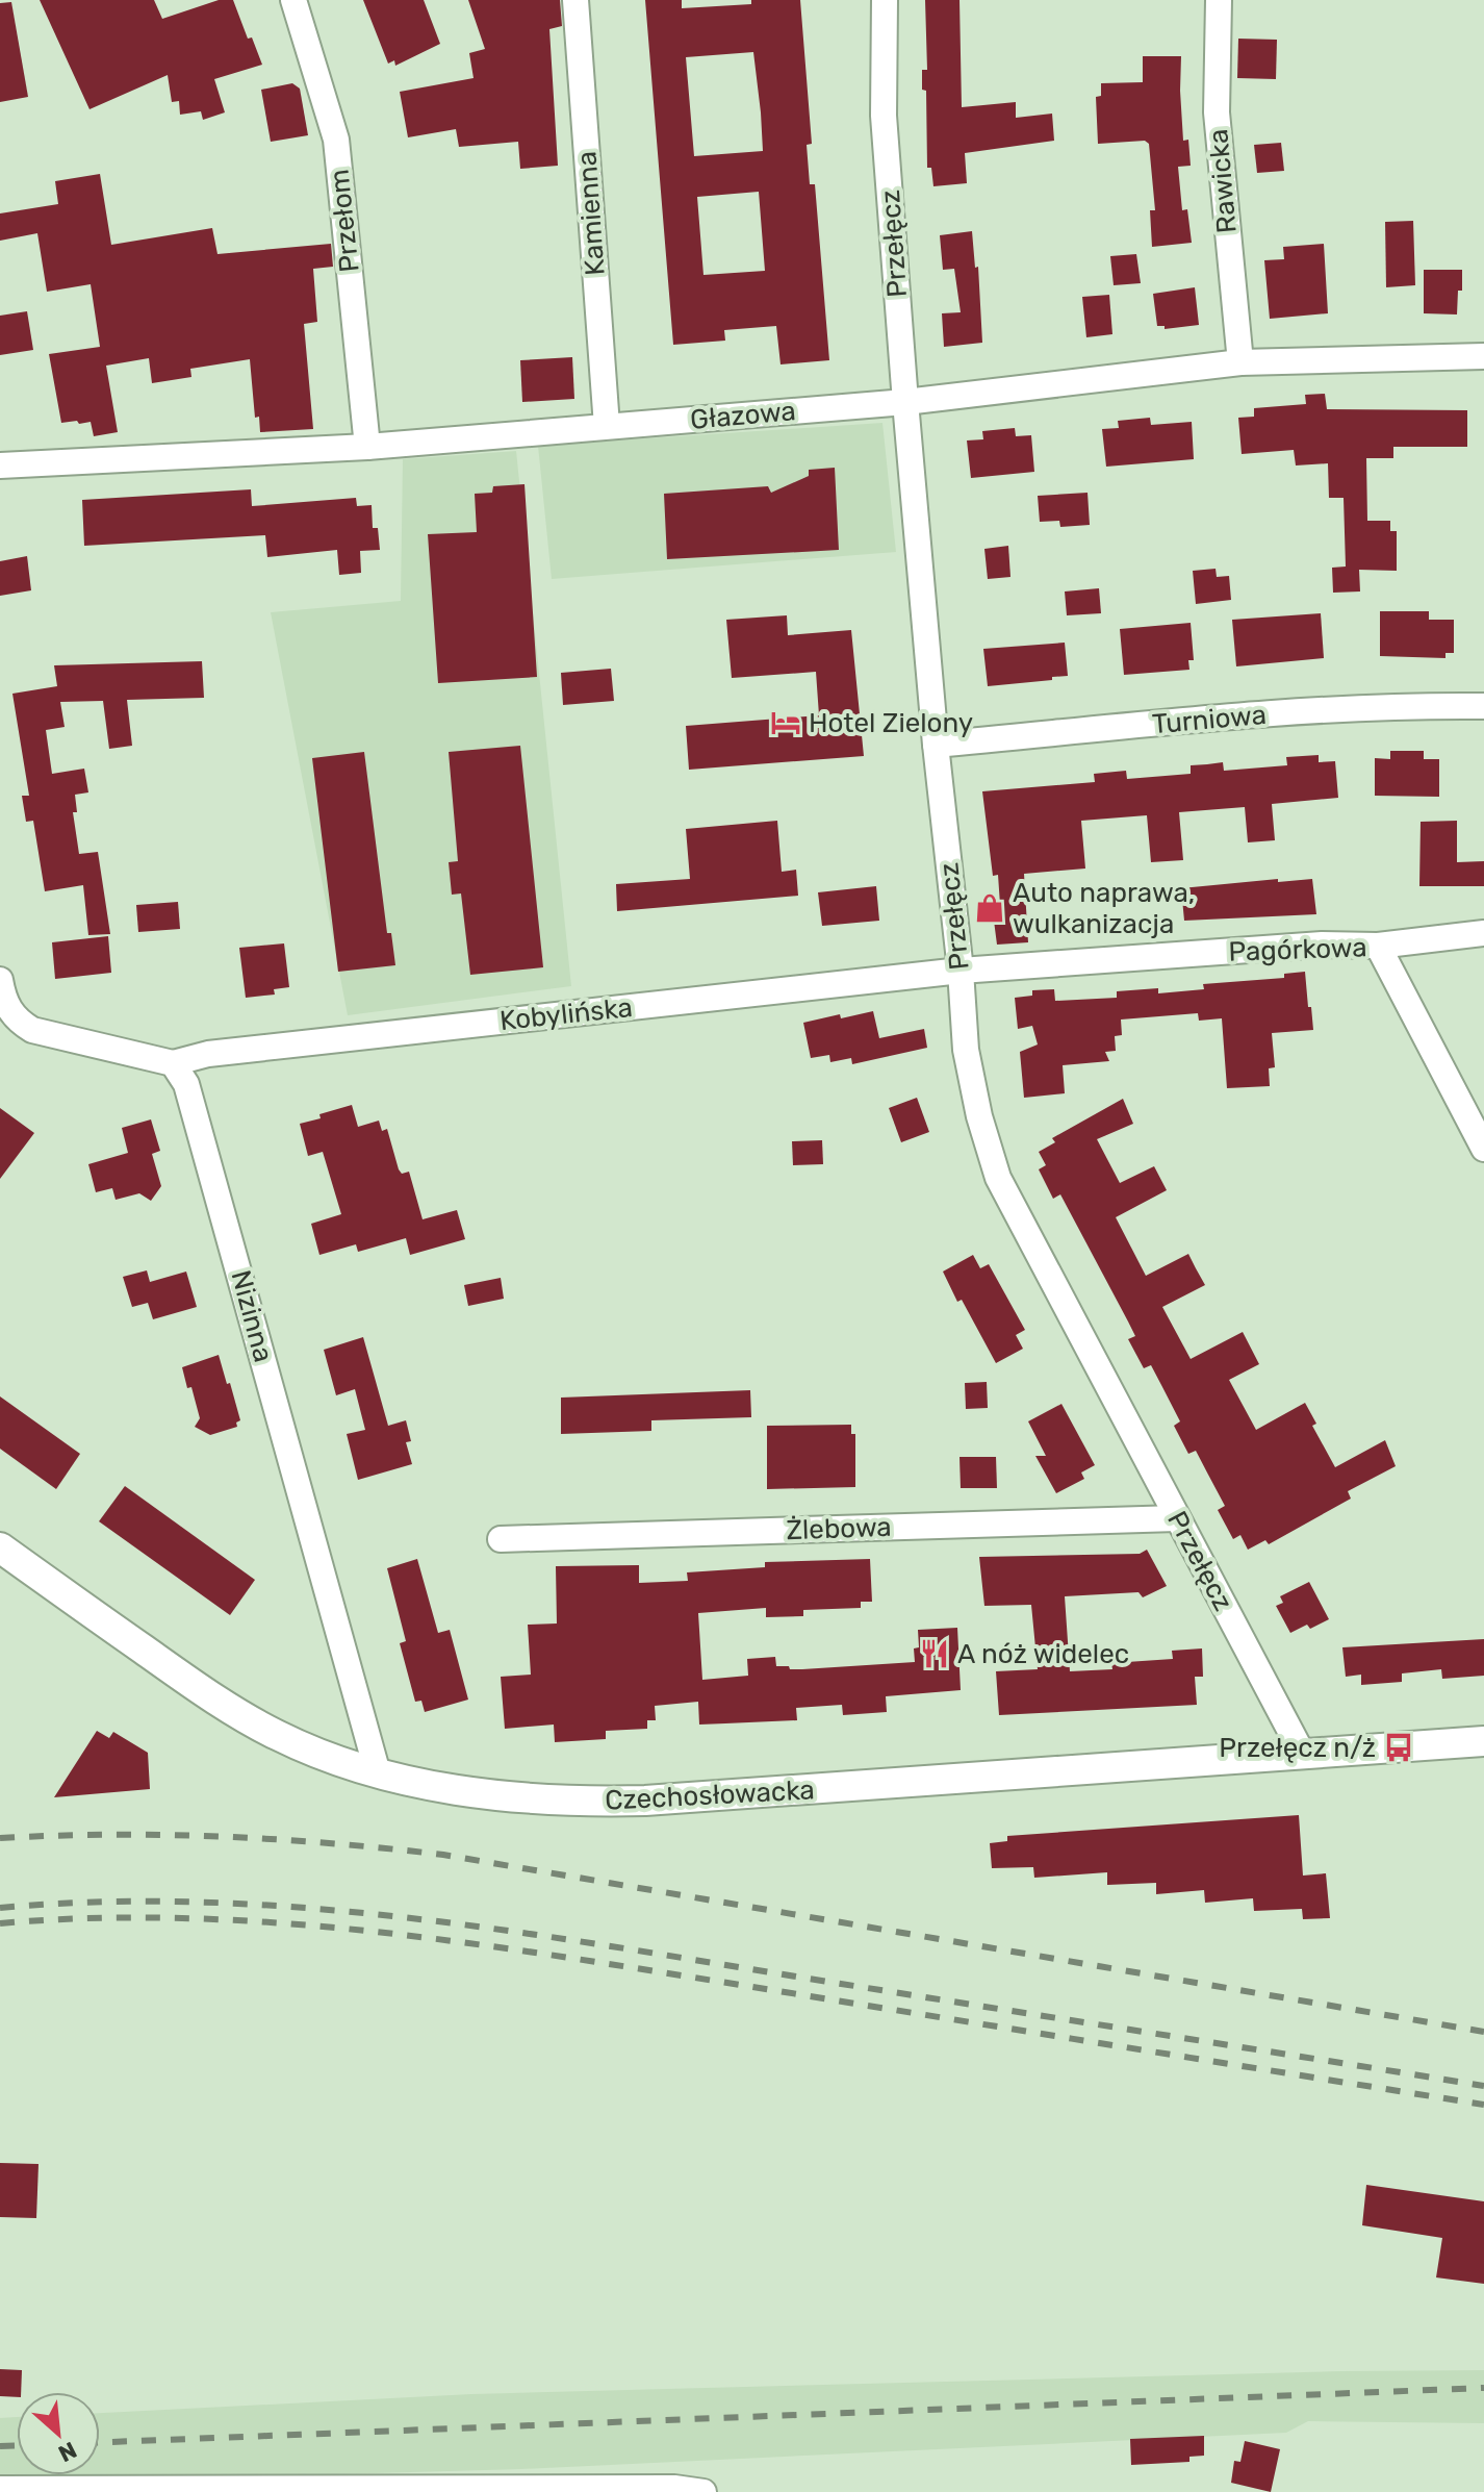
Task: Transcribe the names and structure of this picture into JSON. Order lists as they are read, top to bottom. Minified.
{"streets":{"street":["Rawicka","Kamienna","Przełom","Przełęcz","Głazowa","Turniowa","Pagórkowa","Kobylińska","Nizinna","Żlebowa","Czechosłowacka"]},"crossings":[["Rawicka","Głazowa"],["Kamienna","Głazowa"],["Przełom","Głazowa"],["Przełęcz","Głazowa"],["Przełęcz","Turniowa"],["Przełęcz","Pagórkowa"],["Przełęcz","Kobylińska"],["Przełęcz","Żlebowa"],["Przełęcz","Czechosłowacka"],["Pagórkowa","Kobylińska"],["Kobylińska","Nizinna"],["Nizinna","Czechosłowacka"]],"places":{"hotel":["Hotel Zielony"],"shop":["Auto naprawa, wulkanizacja"],"restaurant":["A nóż widelec"],"bus stop":["Przełęcz n/ż"]},"north":"bottom right"}
